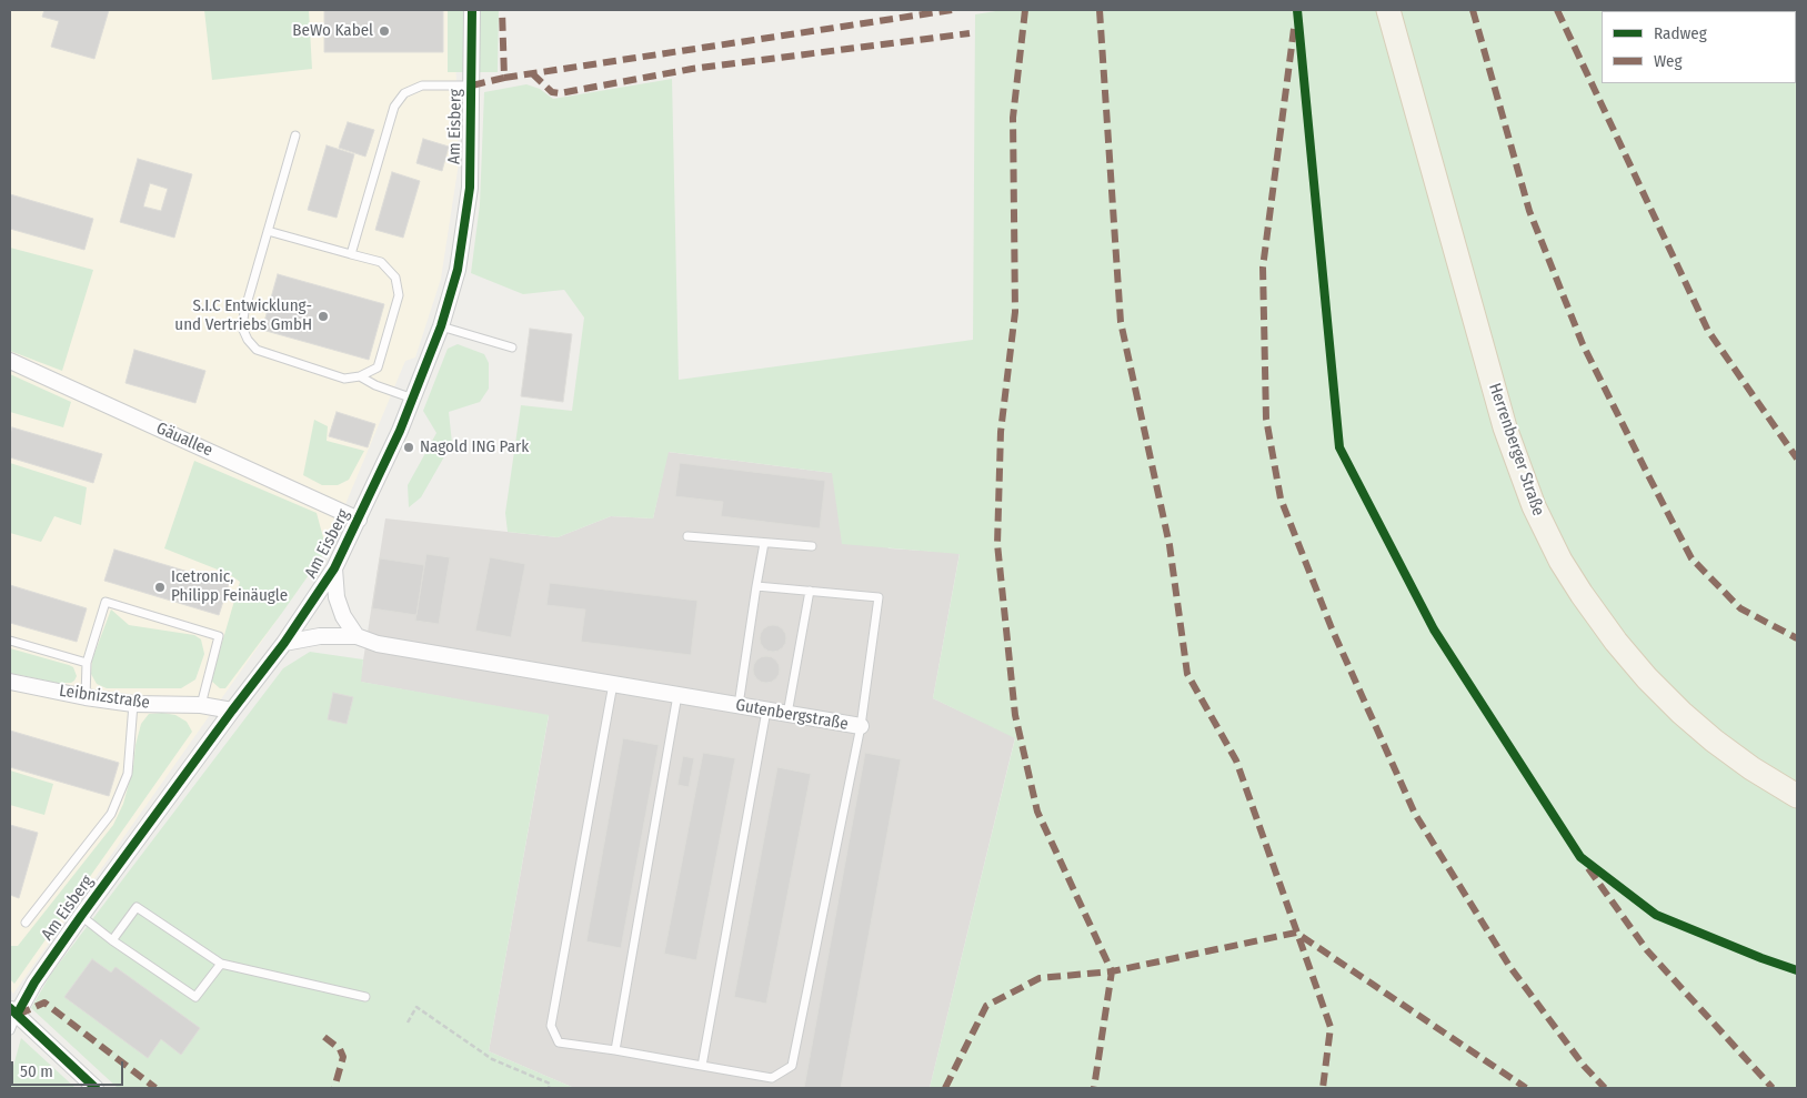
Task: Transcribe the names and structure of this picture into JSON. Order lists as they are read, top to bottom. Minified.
{"streets":{"main road":["Herrenberger Straße"],"street":["Am Eisberg","Gäuallee","Leibnizstraße","Gutenbergstraße"]},"crossings":[["Am Eisberg","Gäuallee"],["Am Eisberg","Leibnizstraße"],["Am Eisberg","Gutenbergstraße"]],"places":["BeWo Kabel","S.I.C Entwicklung- und Vertriebs GmbH","Nagold ING Park","Icetronic, Philipp Feinäugle"],"legend":["Radweg","Weg"],"scale_bar":"50 m"}
